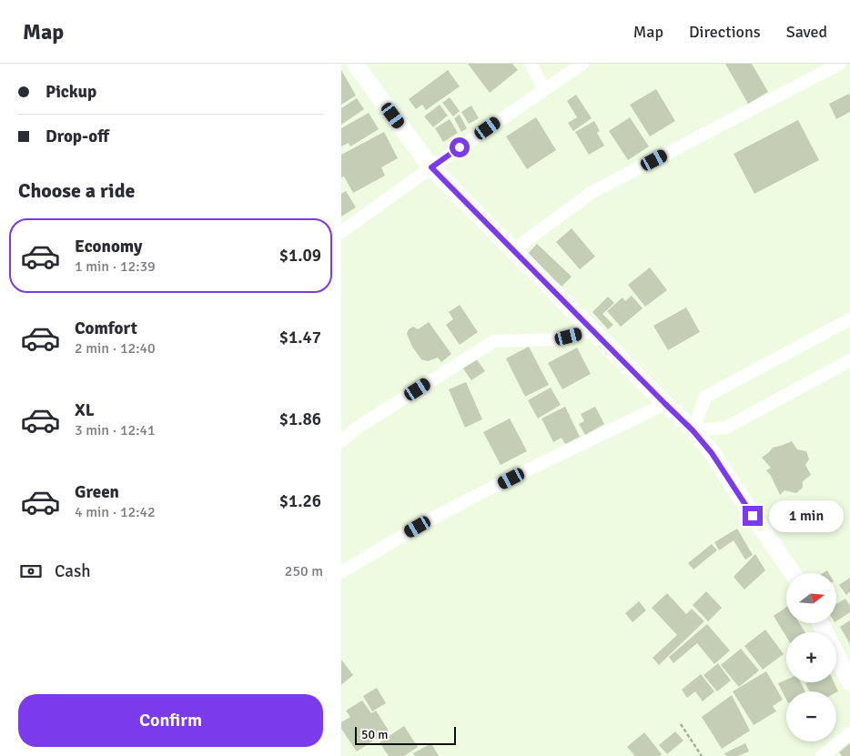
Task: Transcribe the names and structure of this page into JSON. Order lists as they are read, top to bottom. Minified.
{"scale_bar":"50 m","north":"right","page":{"header":"Map","nav":["Map","Directions","Saved"],"banner":["Pickup","Drop-off"],"heading":"Choose a ride","list":[{"name":"Economy","note":"1 min · 12:39","value":"$1.09"},{"name":"Comfort","note":"2 min · 12:40","value":"$1.47"},{"name":"XL","note":"3 min · 12:41","value":"$1.86"},{"name":"Green","note":"4 min · 12:42","value":"$1.26"}],"bubble":"1 min","pay":["Cash","250 m"],"map_buttons":["+","−"],"buttons":"Confirm","scale":"50 m"}}
